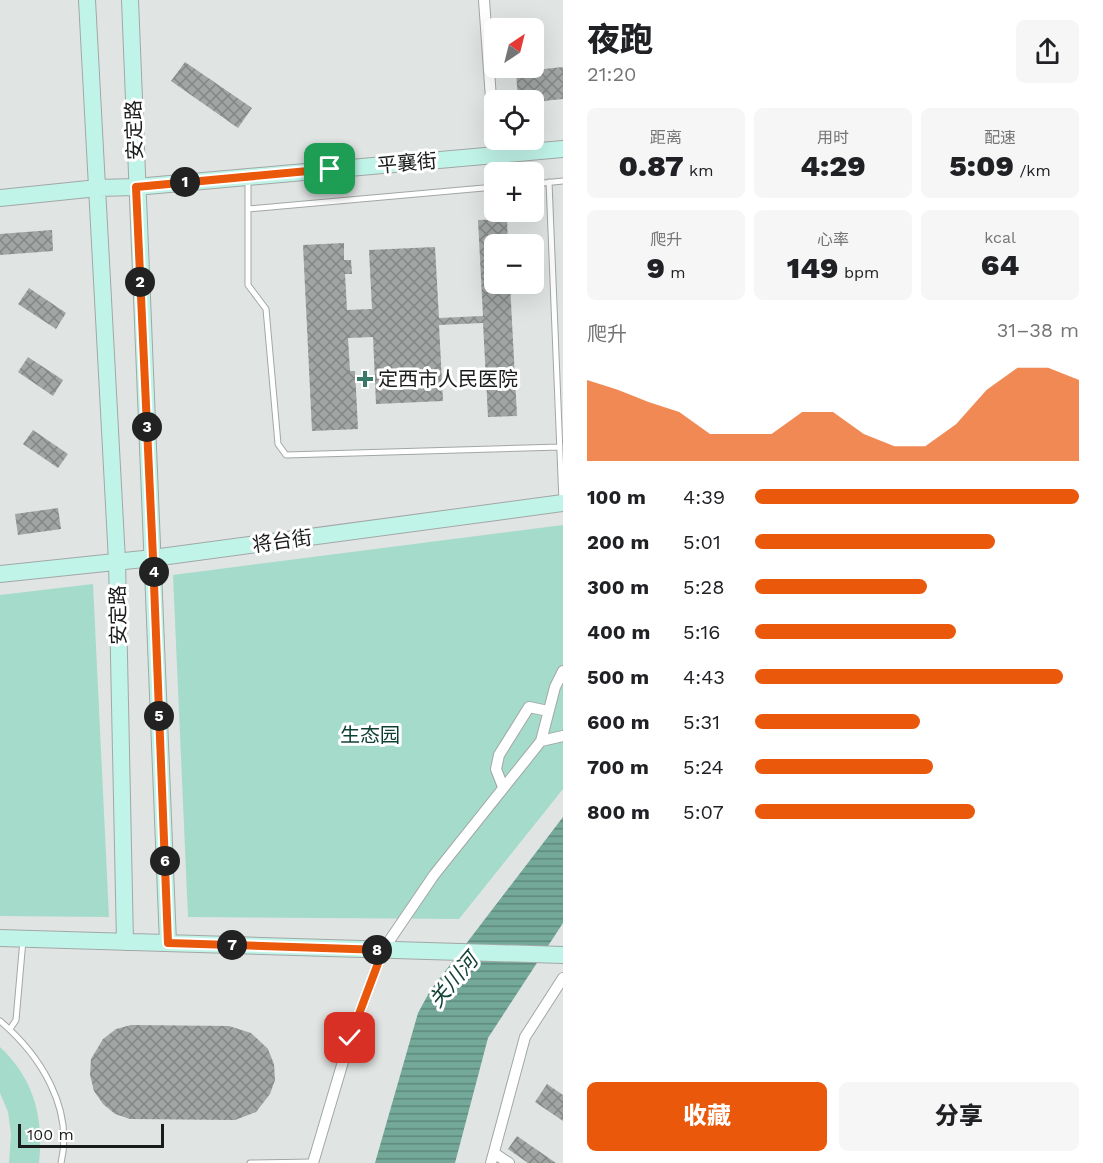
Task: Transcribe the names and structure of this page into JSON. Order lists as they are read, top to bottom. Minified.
{"streets":{"main road":["安定路","平襄街","将台街"]},"crossings":[["安定路","平襄街"],["安定路","将台街"]],"water":["关川河"],"parks":["生态园"],"places":{"health":["定西市人民医院"]},"scale_bar":"100 m","north":"top right","page":{"heading":["夜跑","21:20"],"map_buttons":["+","−"],"stats":[["距离","0.87 km"],["用时","4:29"],["配速","5:09 /km"],["爬升","9 m"],["心率","149 bpm"],["kcal","64"]],"pins":["1","2","3","4","5","6","7","8"],"chart":["爬升","31–38 m"],"list":[{"name":"100 m","note":"4:39"},{"name":"200 m","note":"5:01"},{"name":"300 m","note":"5:28"},{"name":"400 m","note":"5:16"},{"name":"500 m","note":"4:43"},{"name":"600 m","note":"5:31"},{"name":"700 m","note":"5:24"},{"name":"800 m","note":"5:07"}],"buttons":["收藏","分享"],"scale":"100 m"}}
